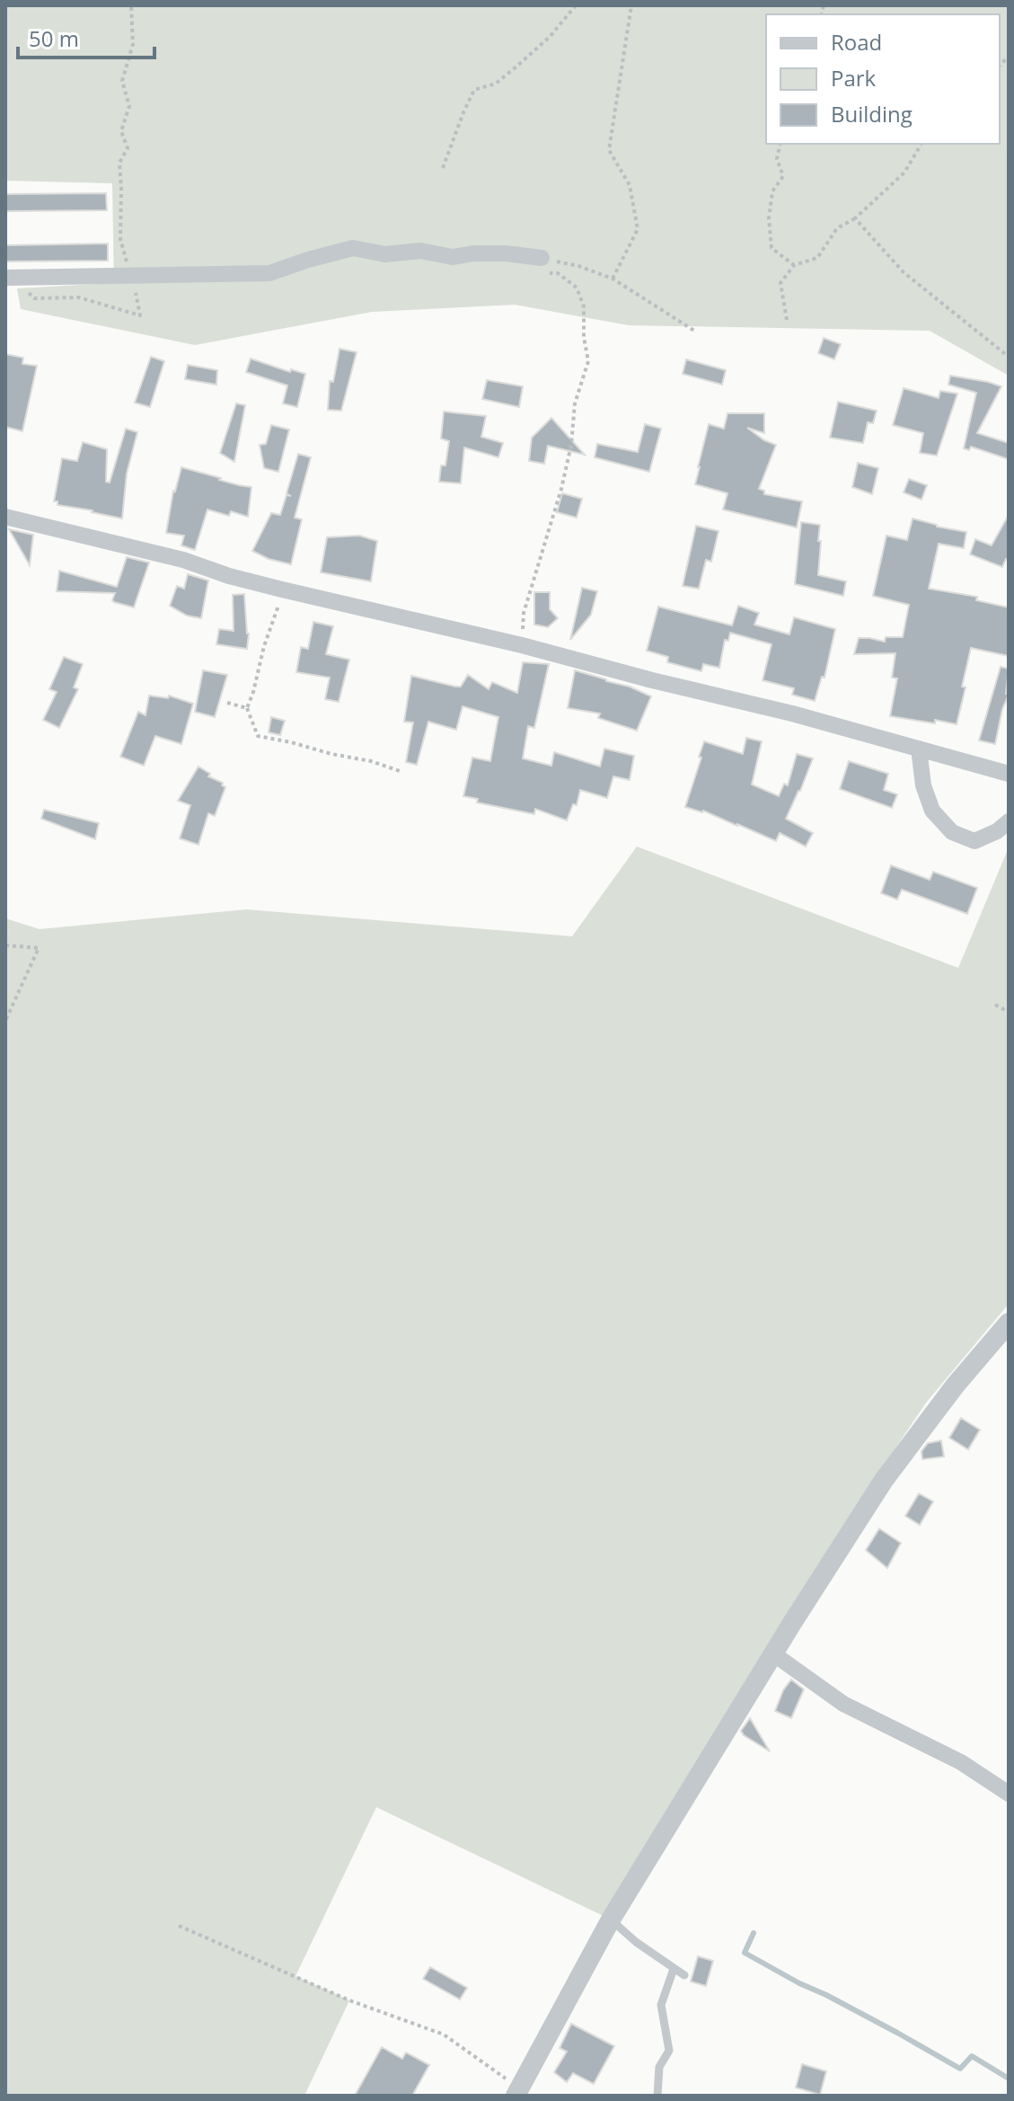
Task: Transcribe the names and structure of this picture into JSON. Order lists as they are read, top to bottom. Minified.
{"legend":["Road","Park","Building"],"scale_bar":"50 m"}
